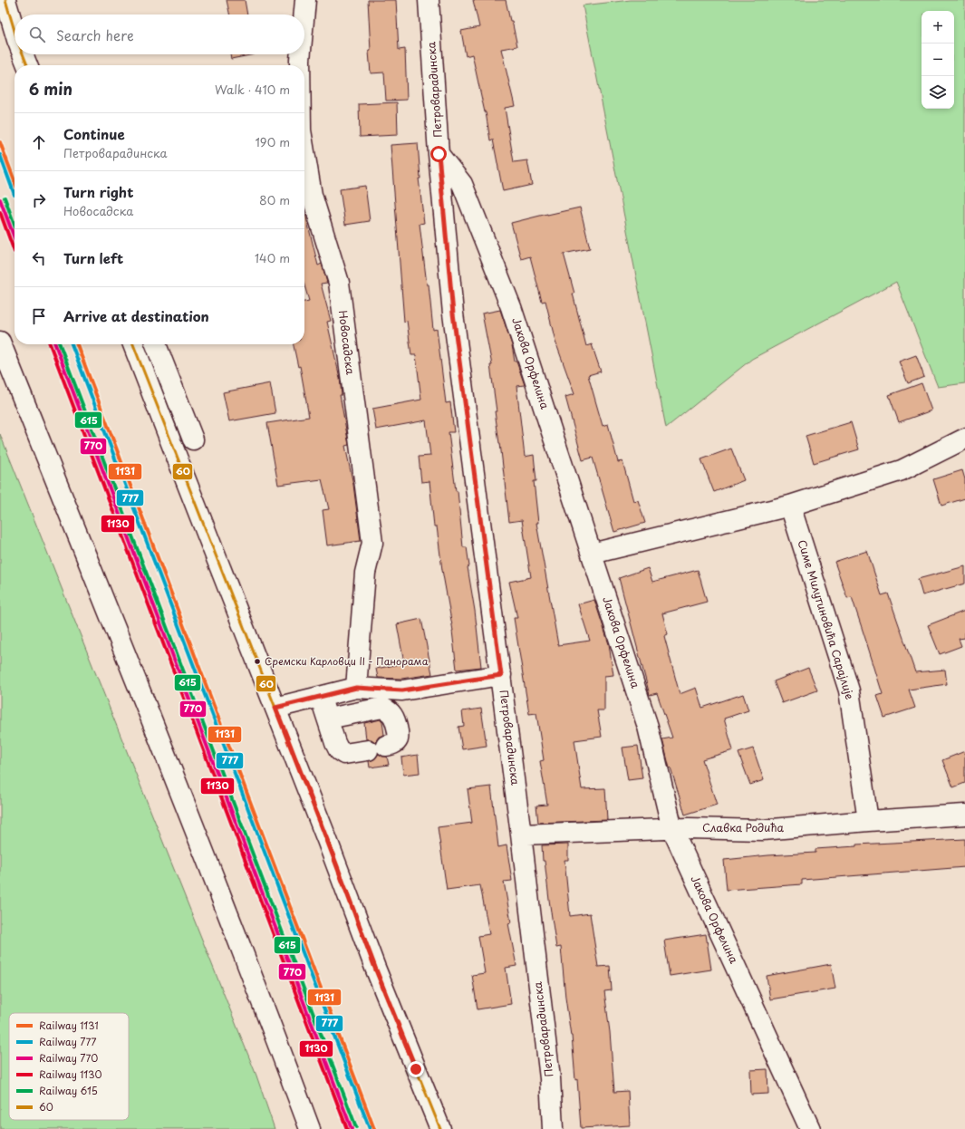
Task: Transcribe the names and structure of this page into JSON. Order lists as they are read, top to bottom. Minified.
{"streets":{"street":["Петроварадинска","Новосадска","Јакова Орфелина","Симе Милутиновића Сарајлије","Славка Родића"]},"crossings":[["Петроварадинска","Јакова Орфелина"],["Петроварадинска","Славка Родића"],["Јакова Орфелина","Славка Родића"],["Симе Милутиновића Сарајлије","Славка Родића"]],"places":["Сремски Карловци II - Панорама"],"lines":["transit line 60","rail line 1131","rail line 777","rail line 615","rail line 770","rail line 1130"],"legend":["Railway 1131","Railway 777","Railway 770","Railway 1130","Railway 615","60"],"page":{"map_buttons":["+","−"],"search":"Search here","heading":["6 min","Walk · 410 m"],"list":[["Continue","Петроварадинска","190 m"],["Turn right","Новосадска","80 m"],["Turn left","140 m"],"Arrive at destination"]}}
